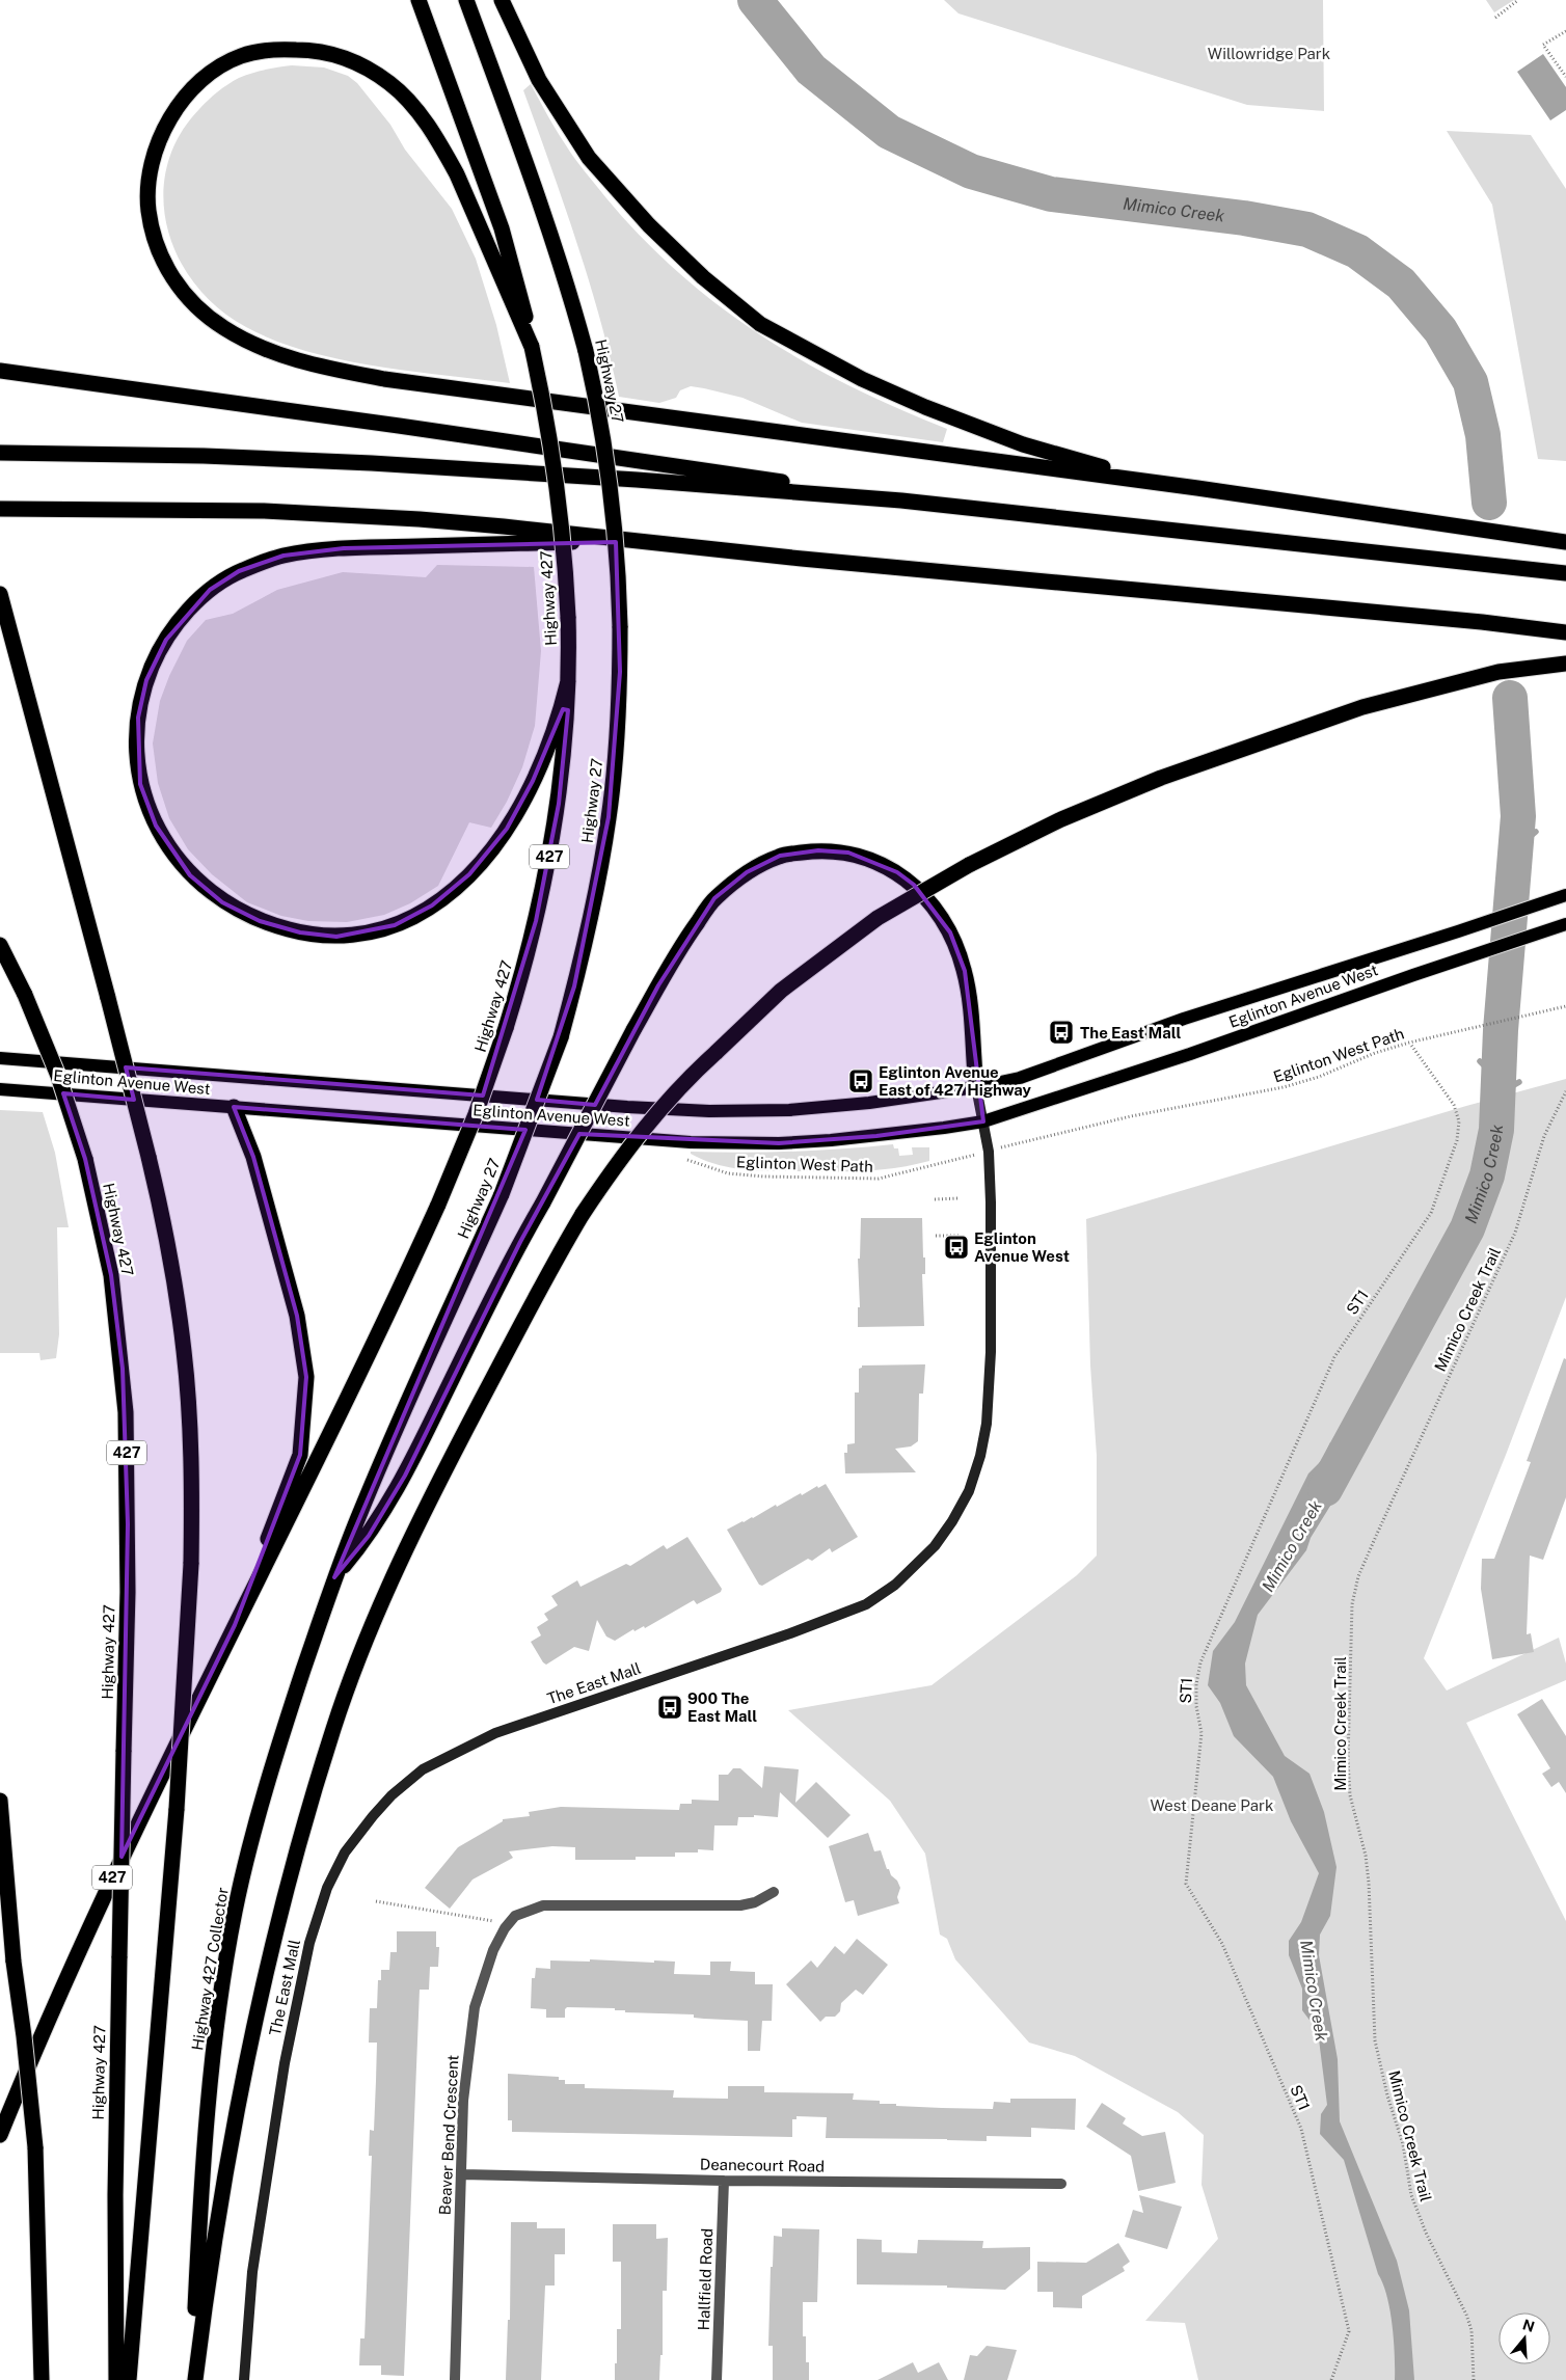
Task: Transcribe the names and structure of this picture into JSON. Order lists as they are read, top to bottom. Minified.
{"streets":{"highway":["Highway 27","Highway 427","427","Highway 427 Collector"],"main road":["Eglinton Avenue West","The East Mall"],"street":["Beaver Bend Crescent","Deanecourt Road","Hallfield Road"],"path":["Eglinton West Path","ST1","Mimico Creek Trail"]},"crossings":[["Highway 27","Highway 427 Collector"],["Highway 427","427"],["Eglinton Avenue West","The East Mall"],["Eglinton West Path","ST1"],["Beaver Bend Crescent","Deanecourt Road"],["Deanecourt Road","Hallfield Road"]],"water":["Mimico Creek"],"parks":["Willowridge Park","West Deane Park"],"places":{"bus stop":["The East Mall","Eglinton Avenue East of 427 Highway","Eglinton Avenue West","900 The East Mall"]},"north":"top"}
